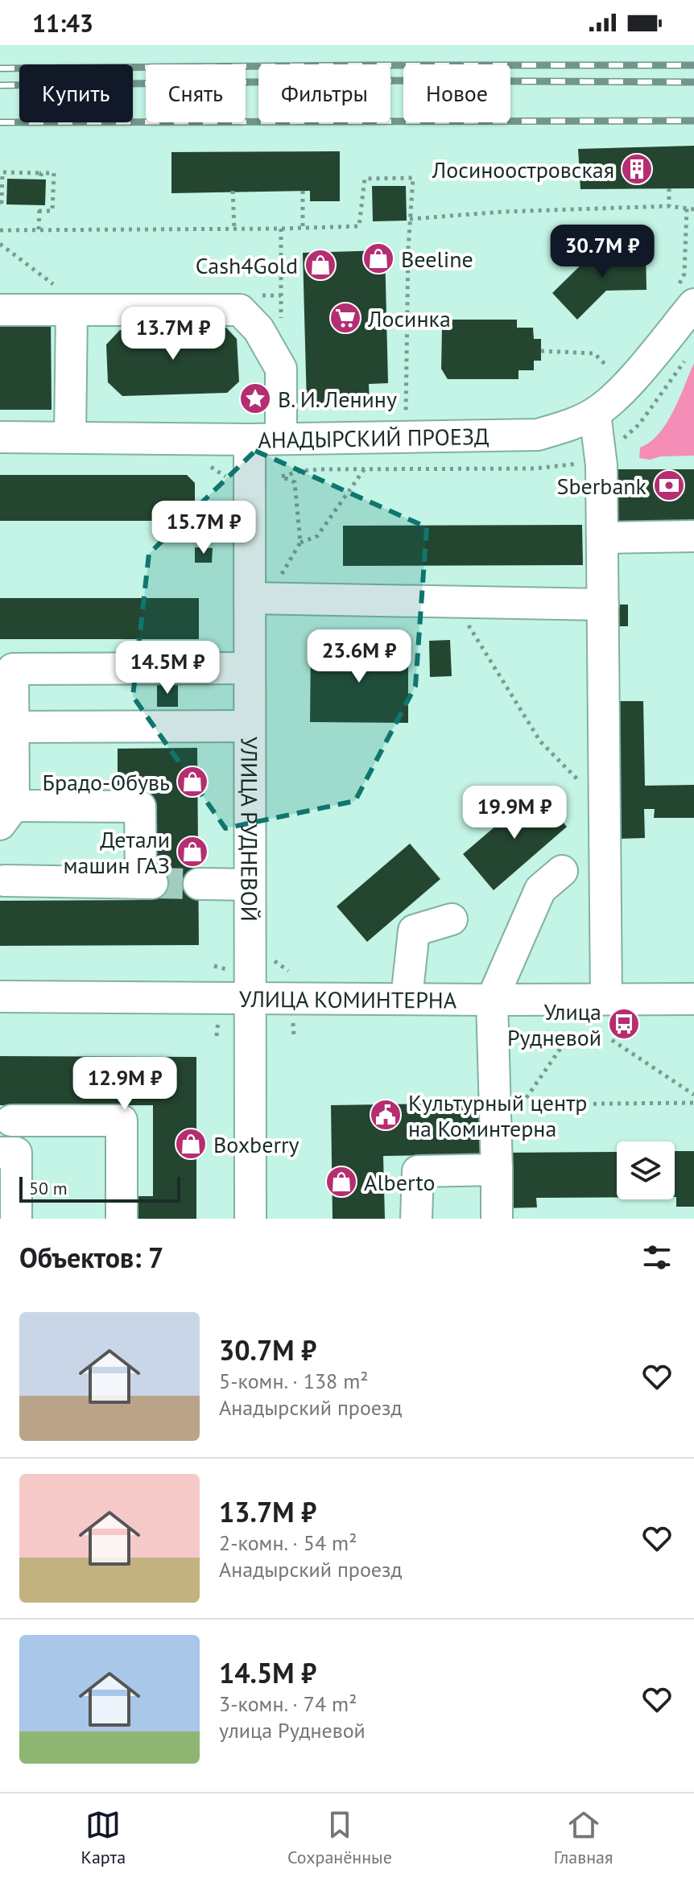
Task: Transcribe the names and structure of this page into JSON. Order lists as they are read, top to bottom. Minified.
{"streets":{"street":["АНАДЫРСКИЙ ПРОЕЗД","УЛИЦА РУДНЕВОЙ","УЛИЦА КОМИНТЕРНА"]},"crossings":[["АНАДЫРСКИЙ ПРОЕЗД","УЛИЦА РУДНЕВОЙ"],["УЛИЦА РУДНЕВОЙ","УЛИЦА КОМИНТЕРНА"]],"places":{"building":["Лосиноостровская"],"shop":["Beeline","Cash4Gold","Брадо-Обувь","Детали машин ГАЗ","Boxberry","Alberto"],"supermarket":["Лосинка"],"place":["В. И. Ленину"],"bank":["Sberbank"],"bus stop":["Улица Рудневой"],"public building":["Культурный центр на Коминтерна"]},"scale_bar":"50 m","page":{"status":"11:43","chip":["Купить","Снять","Фильтры","Новое"],"price":["30.7M ₽","13.7M ₽","15.7M ₽","23.6M ₽","14.5M ₽","19.9M ₽","12.9M ₽"],"scale":"50 m","heading":"Объектов: 7","list":[{"name":"30.7M ₽","note":"5-комн. · 138 m² · Анадырский проезд"},{"name":"13.7M ₽","note":"2-комн. · 54 m² · Анадырский проезд"},{"name":"14.5M ₽","note":"3-комн. · 74 m² · улица Рудневой"}],"tabs":["Карта","Сохранённые","Главная"]}}
